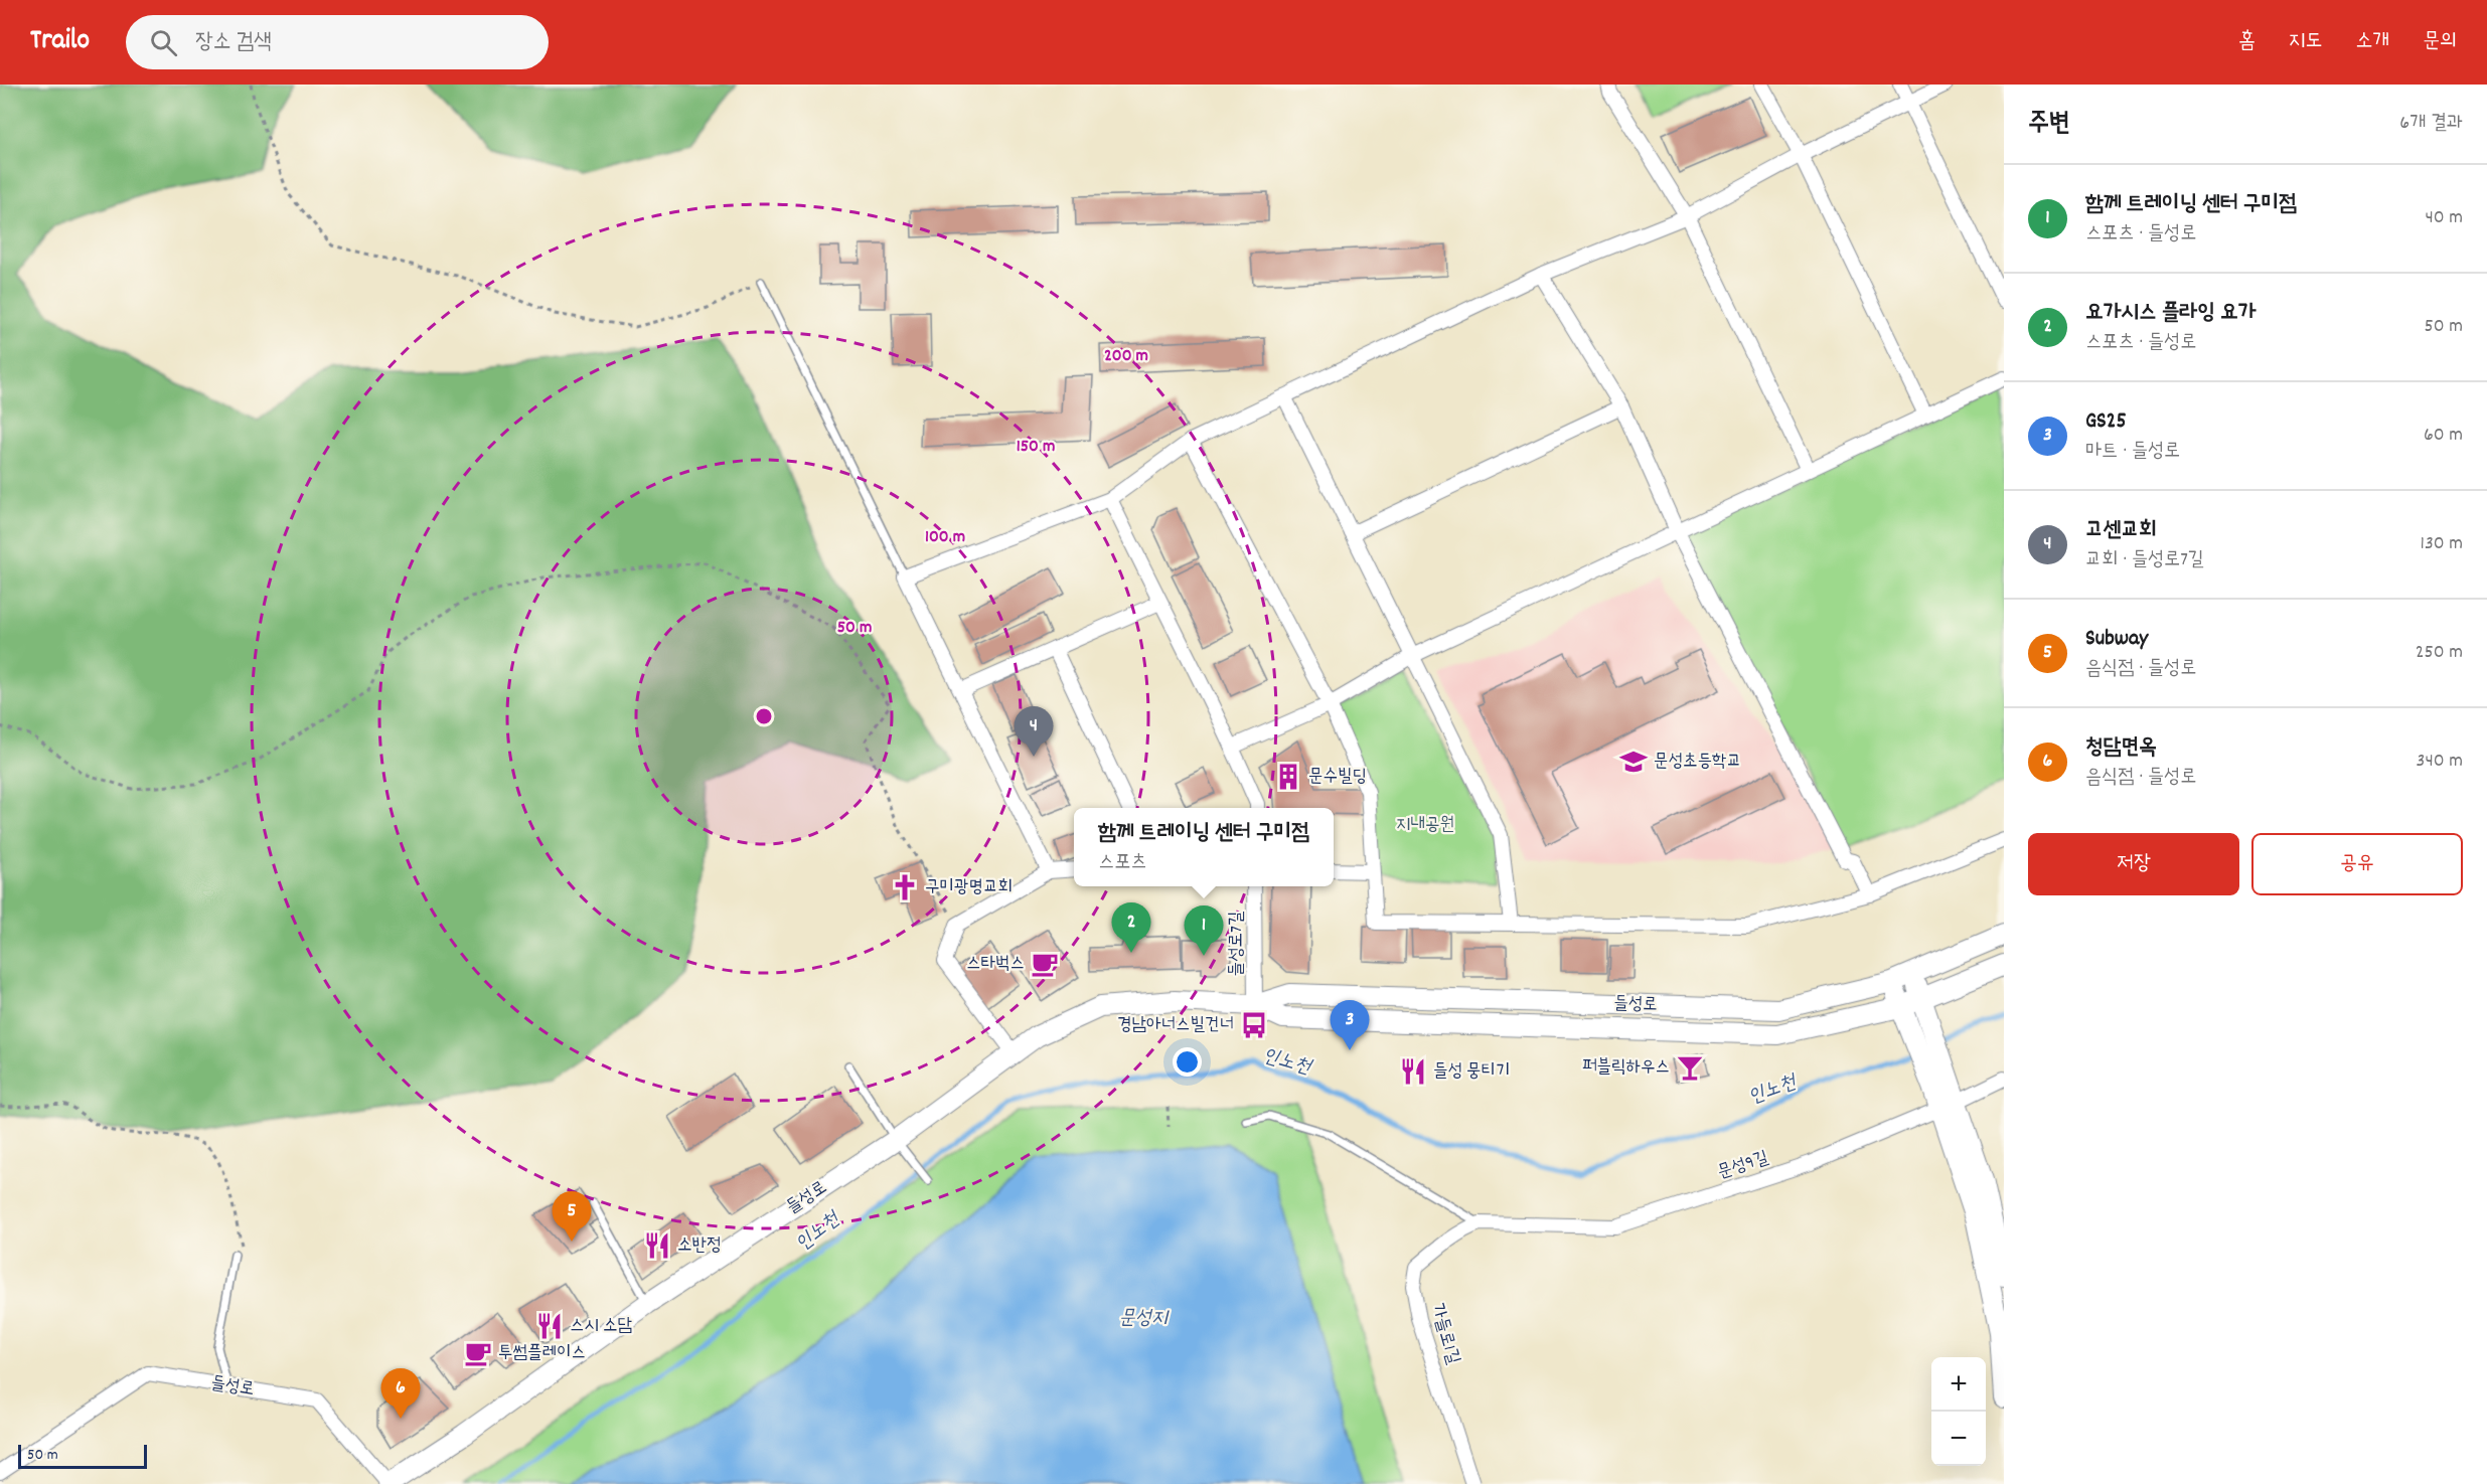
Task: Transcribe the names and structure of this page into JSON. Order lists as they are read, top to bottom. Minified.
{"streets":{"street":["들성로7길","들성로","문성9길","가들로1길"]},"crossings":[["들성로7길","들성로"],["문성9길","가들로1길"]],"water":["인노천","문성지"],"parks":["지내공원"],"places":{"school or university":["문성초등학교"],"building":["문수빌딩"],"church":["구미광명교회"],"cafe":["스타벅스","투썸플레이스"],"bus stop":["경남아너스빌건너"],"bar":["퍼블릭하우스"],"restaurant":["들성 뭉티기","소반정","스시 소담"]},"scale_bar":"50 m","page":{"header":"Trailo","search":"장소 검색","nav":["홈","지도","소개","문의"],"heading":["주변","6개 결과"],"list":[{"mark":"1","name":"함께 트레이닝 센터 구미점","note":"스포츠 · 들성로","value":"40 m"},{"mark":"2","name":"요가시스 플라잉 요가","note":"스포츠 · 들성로","value":"50 m"},{"mark":"3","name":"GS25","note":"마트 · 들성로","value":"60 m"},{"mark":"4","name":"고센교회","note":"교회 · 들성로7길","value":"130 m"},{"mark":"5","name":"Subway","note":"음식점 · 들성로","value":"250 m"},{"mark":"6","name":"청담면옥","note":"음식점 · 들성로","value":"340 m"}],"pins":["4","2","1","3","5","6"],"popup":["함께 트레이닝 센터 구미점","스포츠"],"buttons":["저장","공유"],"map_buttons":["+","−"],"scale":"50 m"},"rings":["200 m","150 m","100 m","50 m"]}
